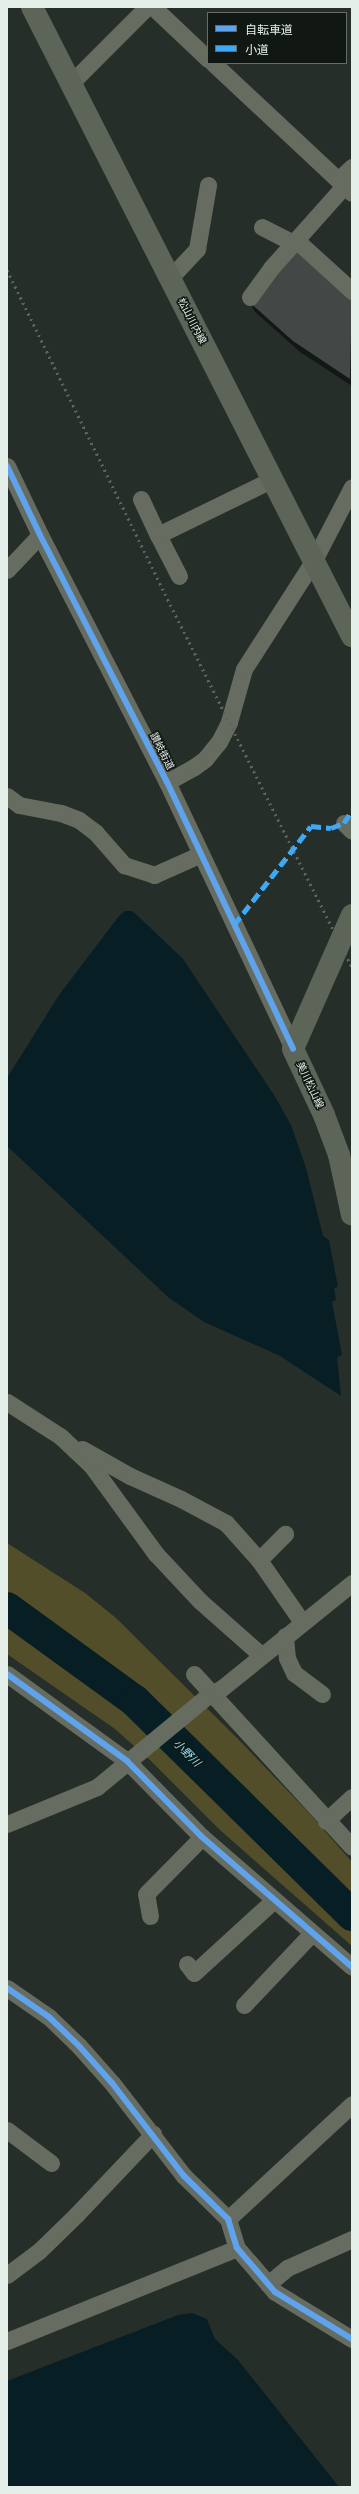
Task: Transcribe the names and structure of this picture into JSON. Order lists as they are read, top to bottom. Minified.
{"streets":{"main road":["松山川内線","美川松山線"],"street":["讃岐街道"]},"crossings":[["讃岐街道","美川松山線"]],"water":["小野川"],"legend":["自転車道","小道"]}
